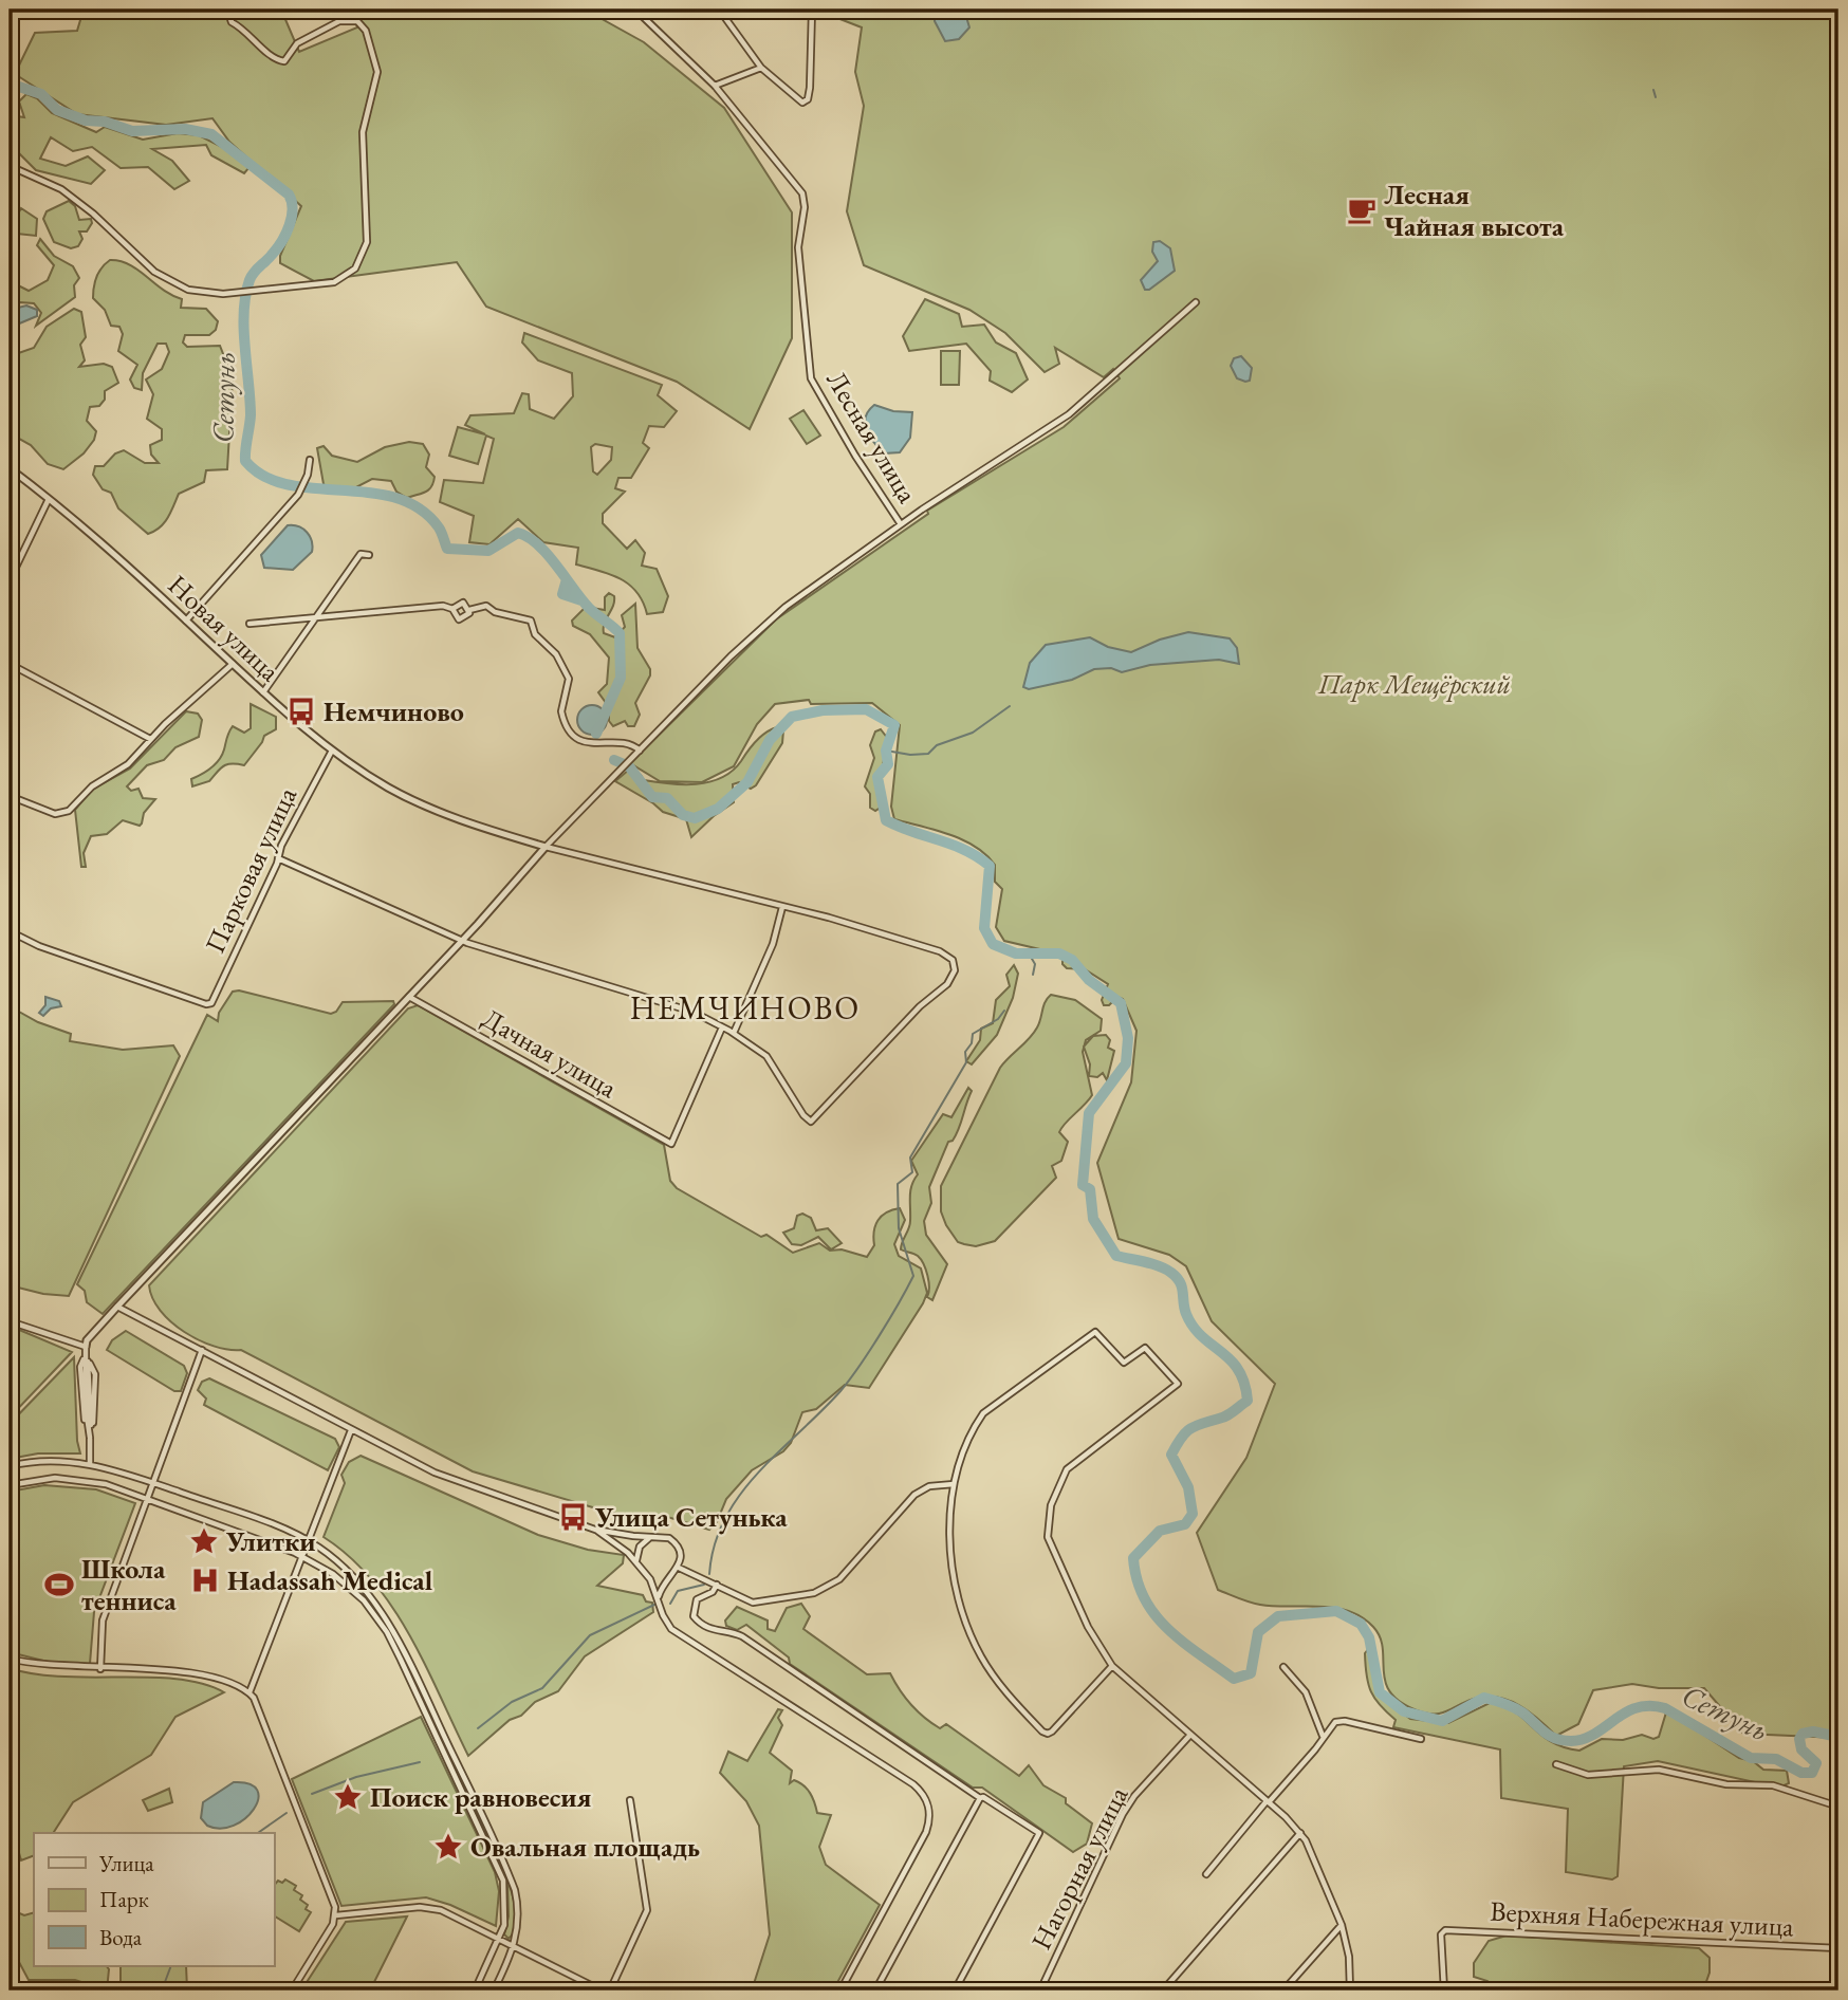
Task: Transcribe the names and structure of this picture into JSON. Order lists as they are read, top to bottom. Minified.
{"streets":{"street":["Лесная улица","Новая улица","Парковая улица","Дачная улица","Нагорная улица","Верхняя Набережная улица"]},"crossings":[["Новая улица","Парковая улица"]],"districts":["НЕМЧИНОВО"],"water":["Сетунь"],"parks":["Парк Мещёрский"],"places":{"cafe":["Лесная Чайная высота"],"bus stop":["Немчиново","Улица Сетунька"],"place":["Улитки","Поиск равновесия","Овальная площадь"],"hospital":["Hadassah Medical"],"sports":["Школа тенниса"]},"legend":["Улица","Парк","Вода"]}
